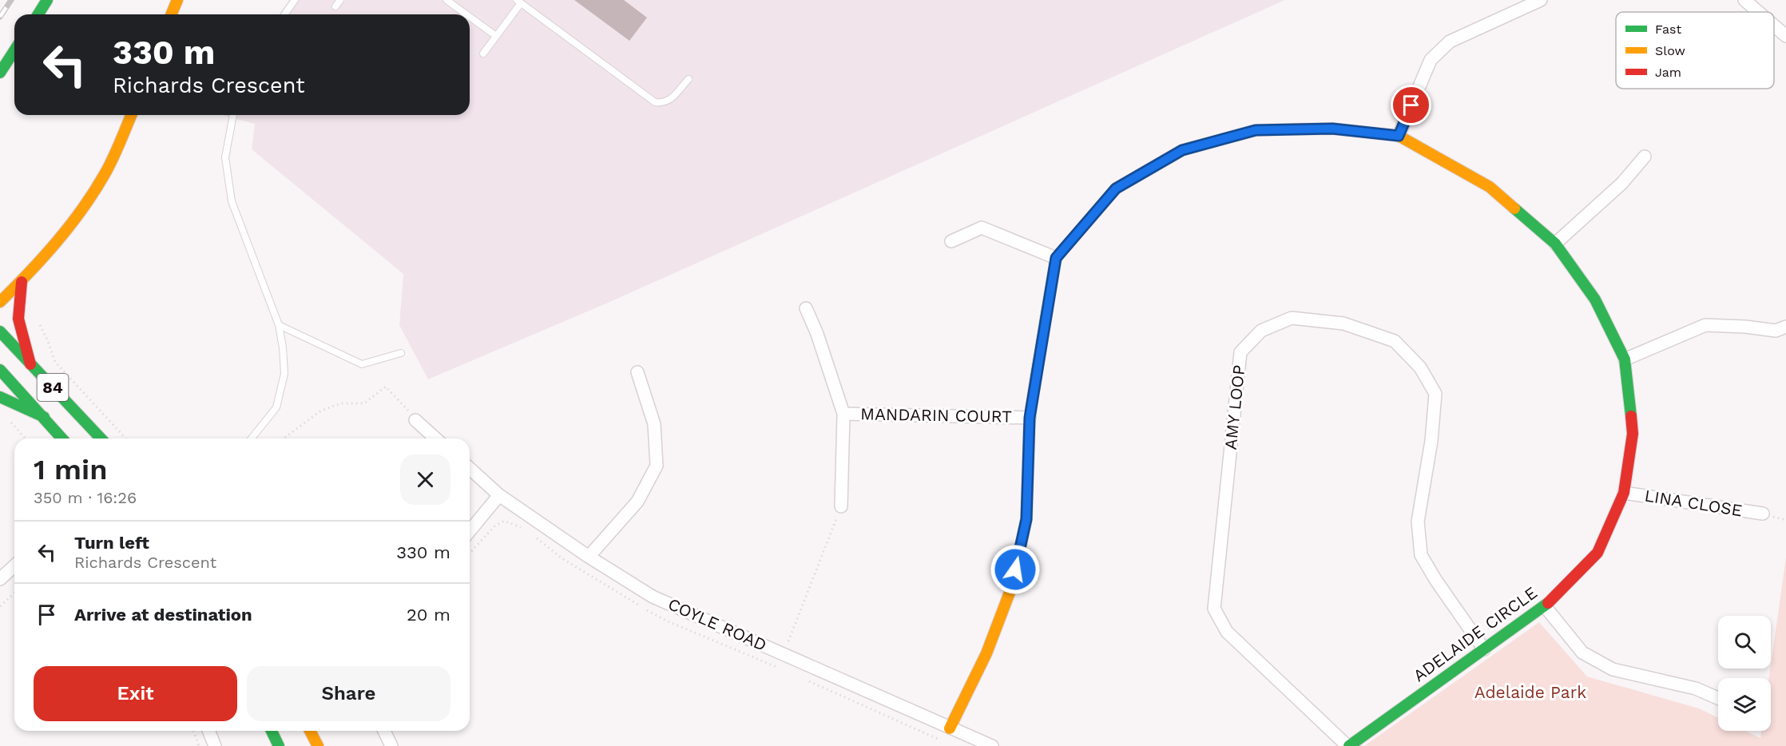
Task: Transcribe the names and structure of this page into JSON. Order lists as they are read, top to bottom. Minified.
{"streets":{"main road":["84","ADELAIDE CIRCLE"],"street":["AMY LOOP","MANDARIN COURT","LINA CLOSE","COYLE ROAD"]},"crossings":[["AMY LOOP","ADELAIDE CIRCLE"],["LINA CLOSE","ADELAIDE CIRCLE"]],"parks":["Adelaide Park"],"legend":["Fast","Slow","Jam"],"page":{"turn":["330 m","Richards Crescent"],"heading":["1 min","350 m · 16:26"],"list":[{"name":"Turn left","note":"Richards Crescent","value":"330 m"},{"name":"Arrive at destination","value":"20 m"}],"buttons":["Exit","Share"]}}
